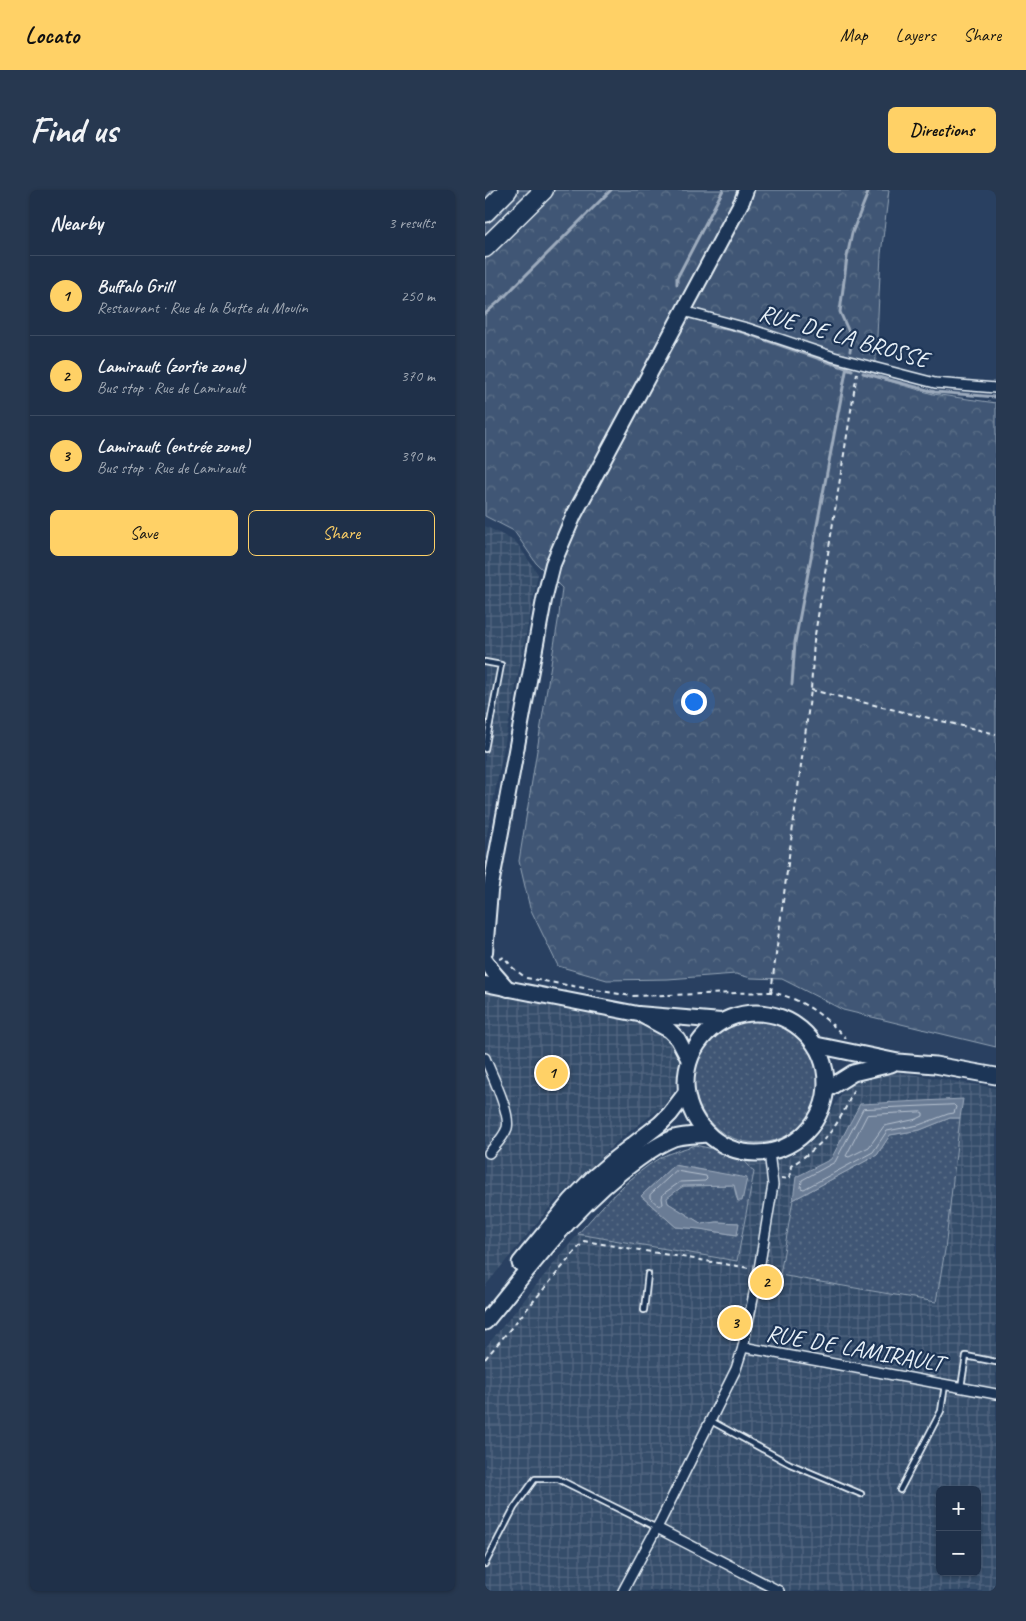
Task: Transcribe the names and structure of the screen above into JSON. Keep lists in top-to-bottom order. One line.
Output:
{"streets":{"street":["RUE DE LA BROSSE","RUE DE LAMIRAULT"]},"page":{"header":"Locato","nav":["Map","Layers","Share"],"buttons":["Directions",["Save","Share"]],"title":"Find us","heading":["Nearby","3 results"],"list":[{"mark":"1","name":"Buffalo Grill","note":"Restaurant · Rue de la Butte du Moulin","value":"250 m"},{"mark":"2","name":"Lamirault (zortie zone)","note":"Bus stop · Rue de Lamirault","value":"370 m"},{"mark":"3","name":"Lamirault (entrée zone)","note":"Bus stop · Rue de Lamirault","value":"390 m"}],"pins":["1","2","3"],"map_buttons":["+","−"]}}
